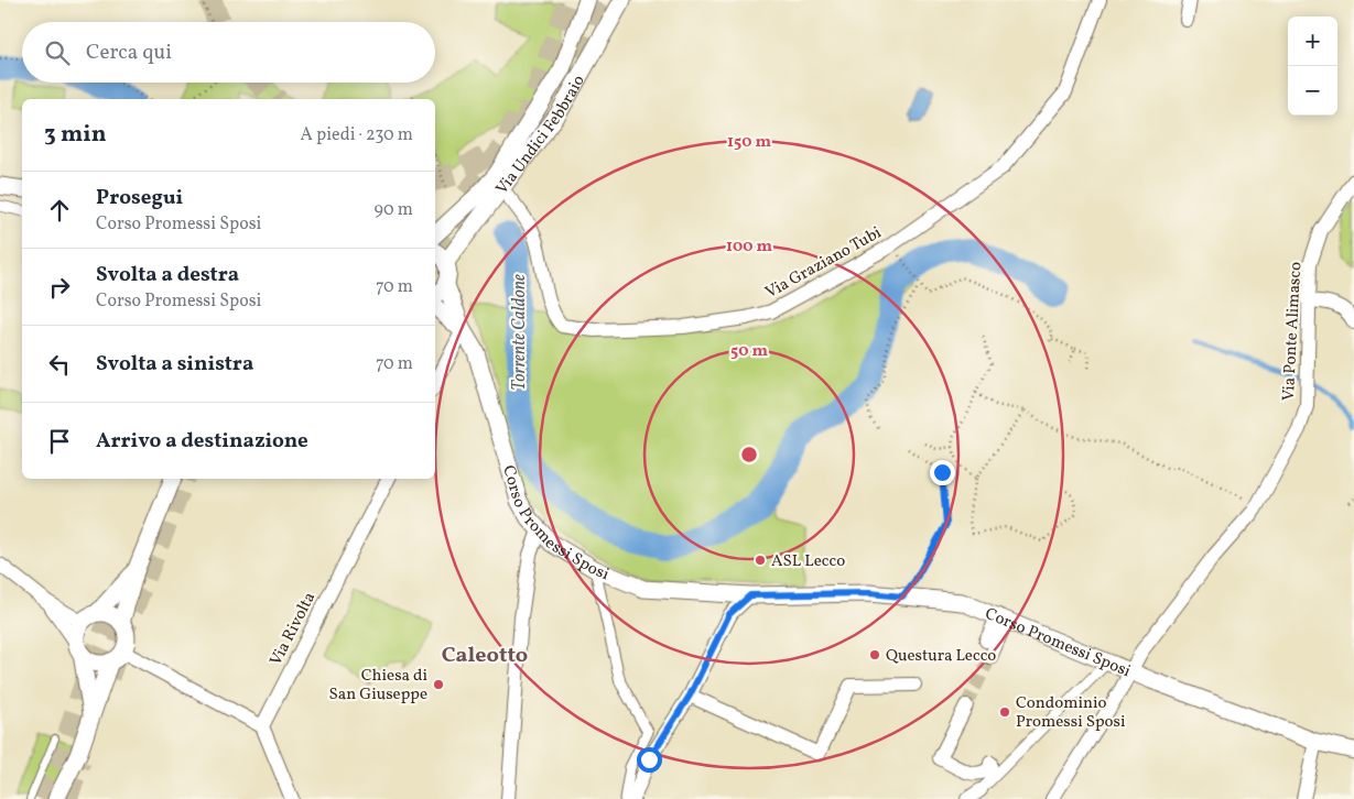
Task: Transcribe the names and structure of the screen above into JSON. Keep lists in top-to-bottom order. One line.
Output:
{"streets":{"street":["Via Undici Febbraio","Via Graziano Tubi","Via Ponte Alimasco","Corso Promessi Sposi","Via Rivolta"]},"crossings":[["Via Undici Febbraio","Via Graziano Tubi"],["Via Ponte Alimasco","Corso Promessi Sposi"]],"districts":["Caleotto"],"water":["Torrente Caldone"],"places":["ASL Lecco","Questura Lecco","Chiesa di San Giuseppe","Condominio Promessi Sposi"],"page":{"map_buttons":["+","−"],"search":"Cerca qui","heading":["3 min","A piedi · 230 m"],"list":[["Prosegui","Corso Promessi Sposi","90 m"],["Svolta a destra","Corso Promessi Sposi","70 m"],["Svolta a sinistra","70 m"],"Arrivo a destinazione"]},"rings":["150 m","100 m","50 m"]}
